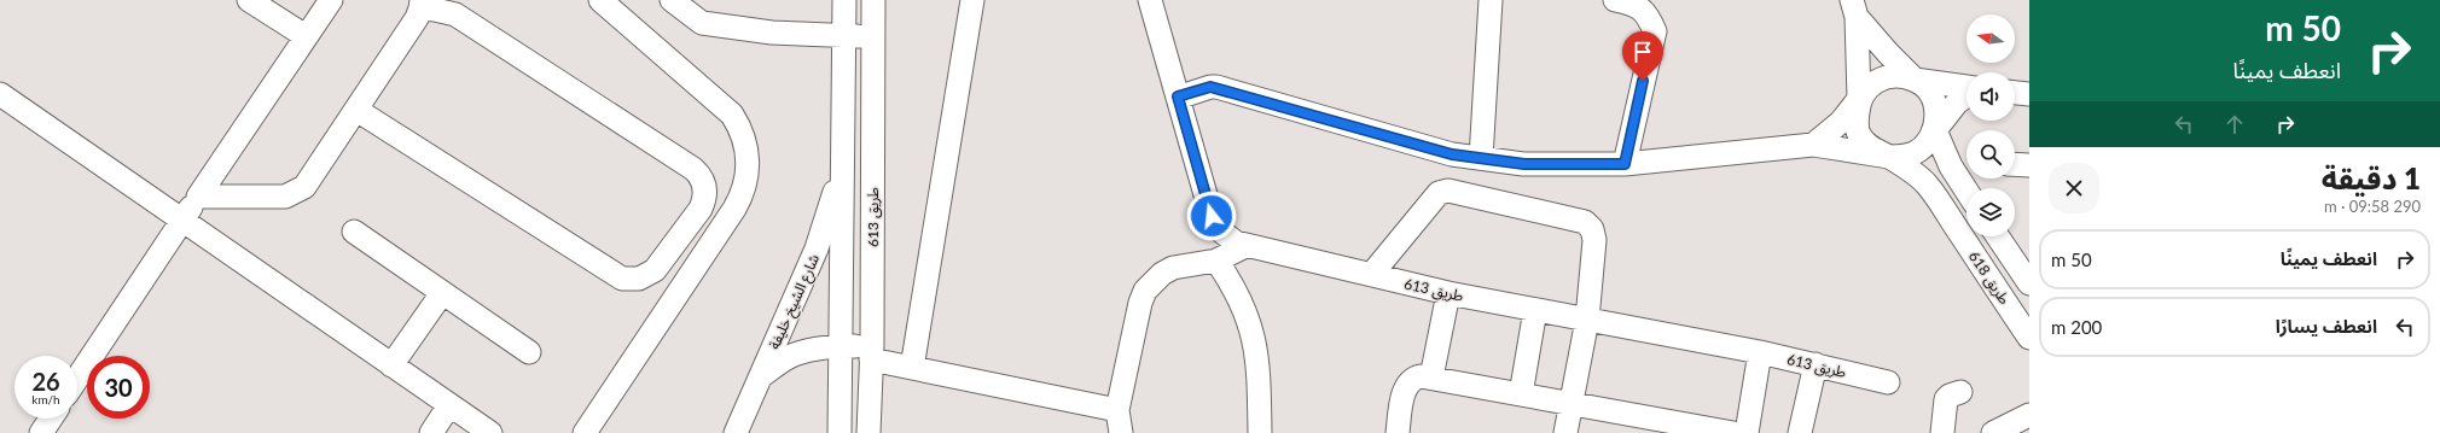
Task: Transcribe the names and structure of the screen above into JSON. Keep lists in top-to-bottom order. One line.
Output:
{"streets":{"street":["طريق 613","طريق 618","شارع الشيخ خليفة"]},"crossings":[["طريق 613","شارع الشيخ خليفة"]],"north":"left","page":{"turn":["50 m","انعطف يمينًا"],"heading":["1 دقيقة","290 m · 09:58"],"list":[{"name":"انعطف يمينًا","value":"50 m"},{"name":"انعطف يسارًا","value":"200 m"}],"speed":"26 km/h","limit":"30"}}
